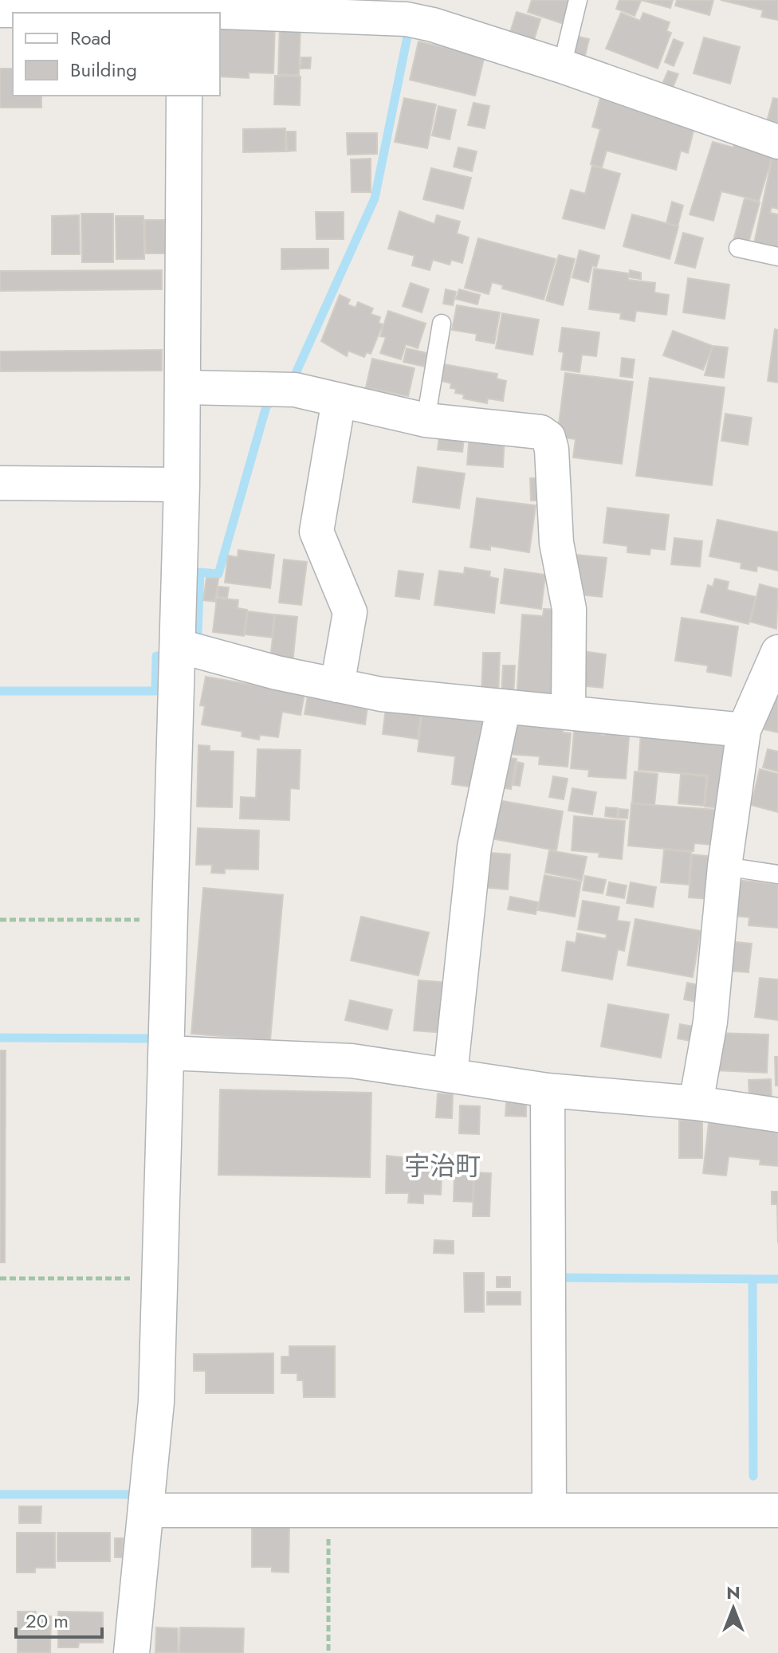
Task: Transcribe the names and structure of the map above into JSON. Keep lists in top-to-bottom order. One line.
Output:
{"districts":["宇治町"],"legend":["Road","Building"],"scale_bar":"20 m","north":"top"}
